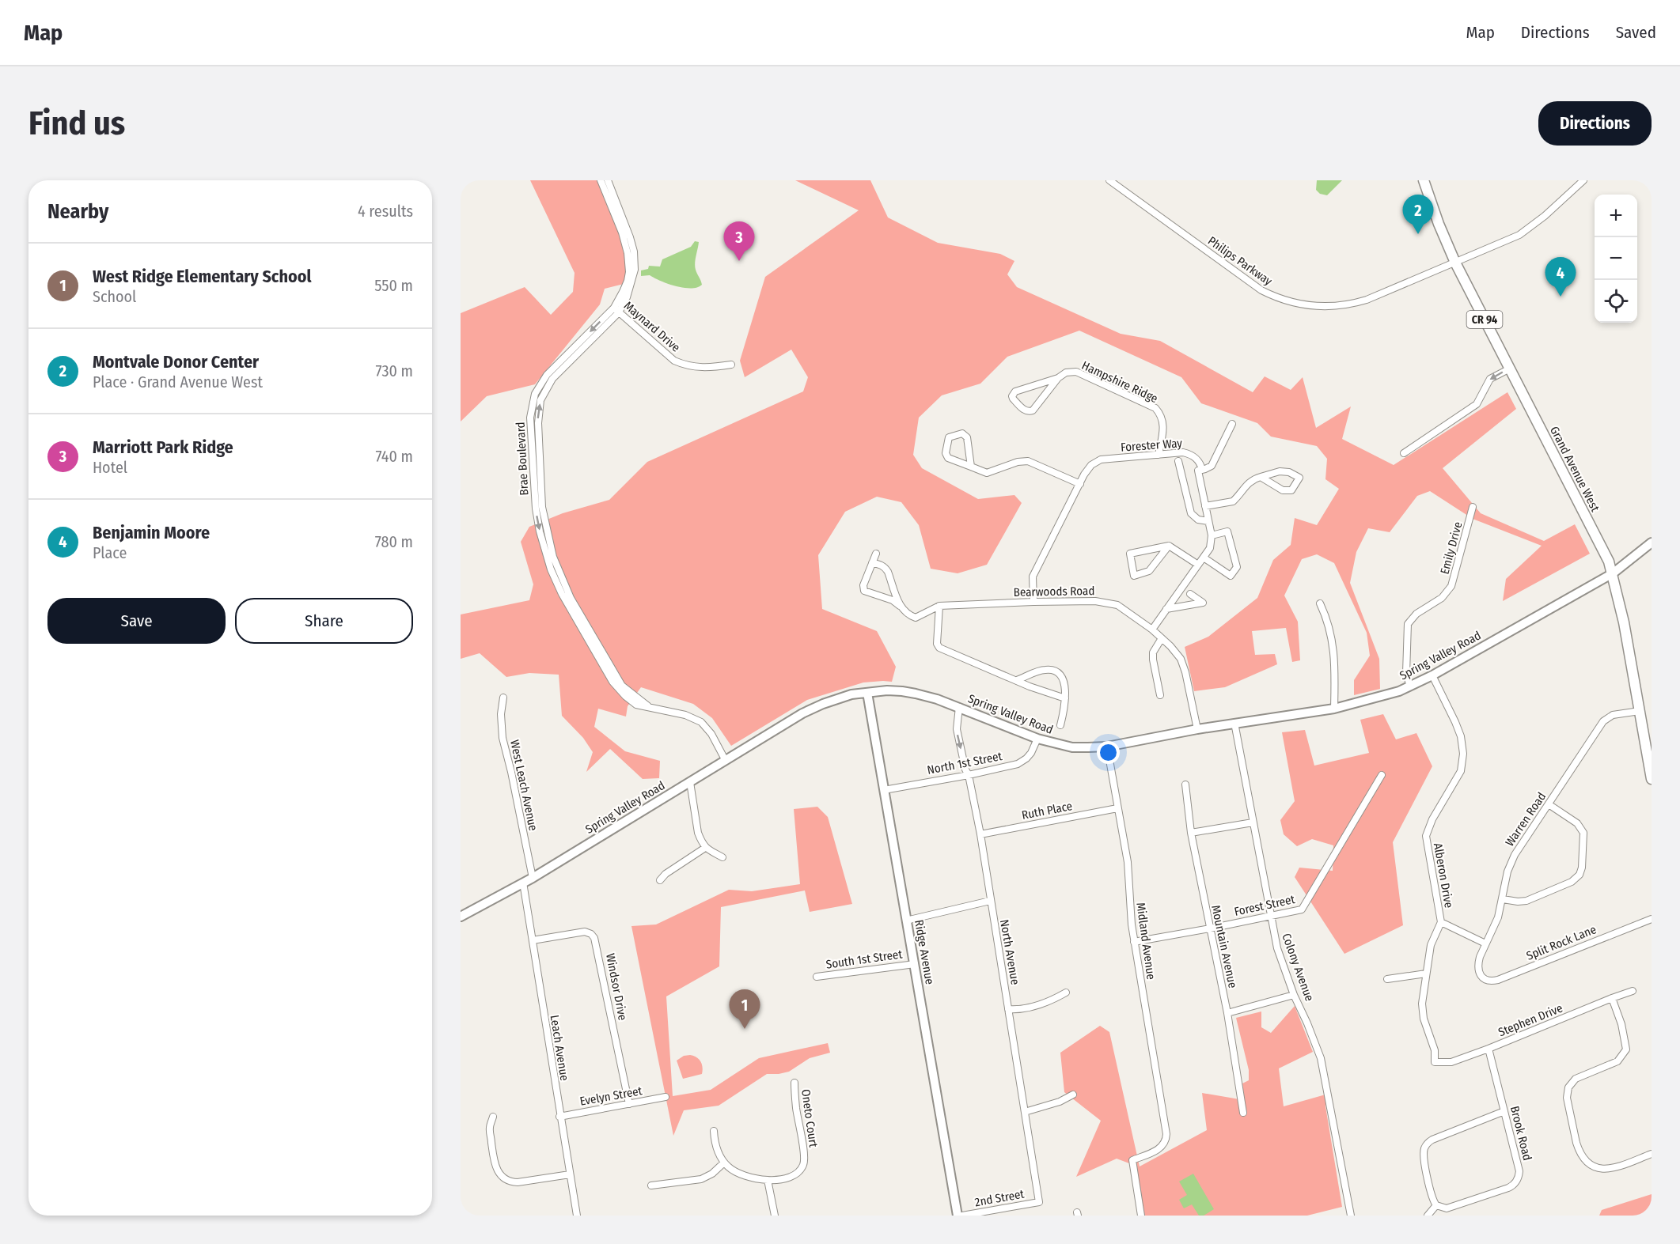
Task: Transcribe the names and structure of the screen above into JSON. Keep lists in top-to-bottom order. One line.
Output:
{"streets":{"main road":["CR 94","Grand Avenue West"],"street":["Philips Parkway","Maynard Drive","Hampshire Ridge","Forester Way","Brae Boulevard","Emily Drive","Bearwoods Road","Spring Valley Road","North 1st Street","West Leach Avenue","Ruth Place","Warren Road","Alberon Drive","Forest Street","Midland Avenue","Split Rock Lane","Mountain Avenue","Ridge Avenue","North Avenue","South 1st Street","Colony Avenue","Windsor Drive","Stephen Drive","Leach Avenue","Evelyn Street","Oneto Court","Brook Road","2nd Street"]},"crossings":[["Philips Parkway","Grand Avenue West"],["Maynard Drive","Brae Boulevard"],["Hampshire Ridge","Forester Way"],["Forester Way","Bearwoods Road"],["Brae Boulevard","Spring Valley Road"],["Grand Avenue West","Spring Valley Road"],["Grand Avenue West","Warren Road"],["Emily Drive","Spring Valley Road"],["Bearwoods Road","Spring Valley Road"],["Spring Valley Road","North 1st Street"],["Spring Valley Road","West Leach Avenue"],["Spring Valley Road","Alberon Drive"],["Spring Valley Road","Midland Avenue"],["Spring Valley Road","Ridge Avenue"],["Spring Valley Road","North Avenue"],["Spring Valley Road","Colony Avenue"],["Spring Valley Road","Leach Avenue"],["North 1st Street","Ridge Avenue"],["North 1st Street","North Avenue"],["Ruth Place","Midland Avenue"],["Ruth Place","North Avenue"],["Warren Road","Split Rock Lane"],["Alberon Drive","Stephen Drive"],["Forest Street","Midland Avenue"],["Forest Street","Mountain Avenue"],["Forest Street","Colony Avenue"],["Ridge Avenue","South 1st Street"],["North Avenue","2nd Street"],["Windsor Drive","Leach Avenue"],["Windsor Drive","Evelyn Street"],["Stephen Drive","Brook Road"],["Leach Avenue","Evelyn Street"]],"page":{"header":"Map","nav":["Map","Directions","Saved"],"buttons":["Directions",["Save","Share"]],"title":"Find us","heading":["Nearby","4 results"],"map_buttons":["+","−"],"pins":["2","3","4","1"],"list":[{"mark":"1","name":"West Ridge Elementary School","note":"School","value":"550 m"},{"mark":"2","name":"Montvale Donor Center","note":"Place · Grand Avenue West","value":"730 m"},{"mark":"3","name":"Marriott Park Ridge","note":"Hotel","value":"740 m"},{"mark":"4","name":"Benjamin Moore","note":"Place","value":"780 m"}]}}
